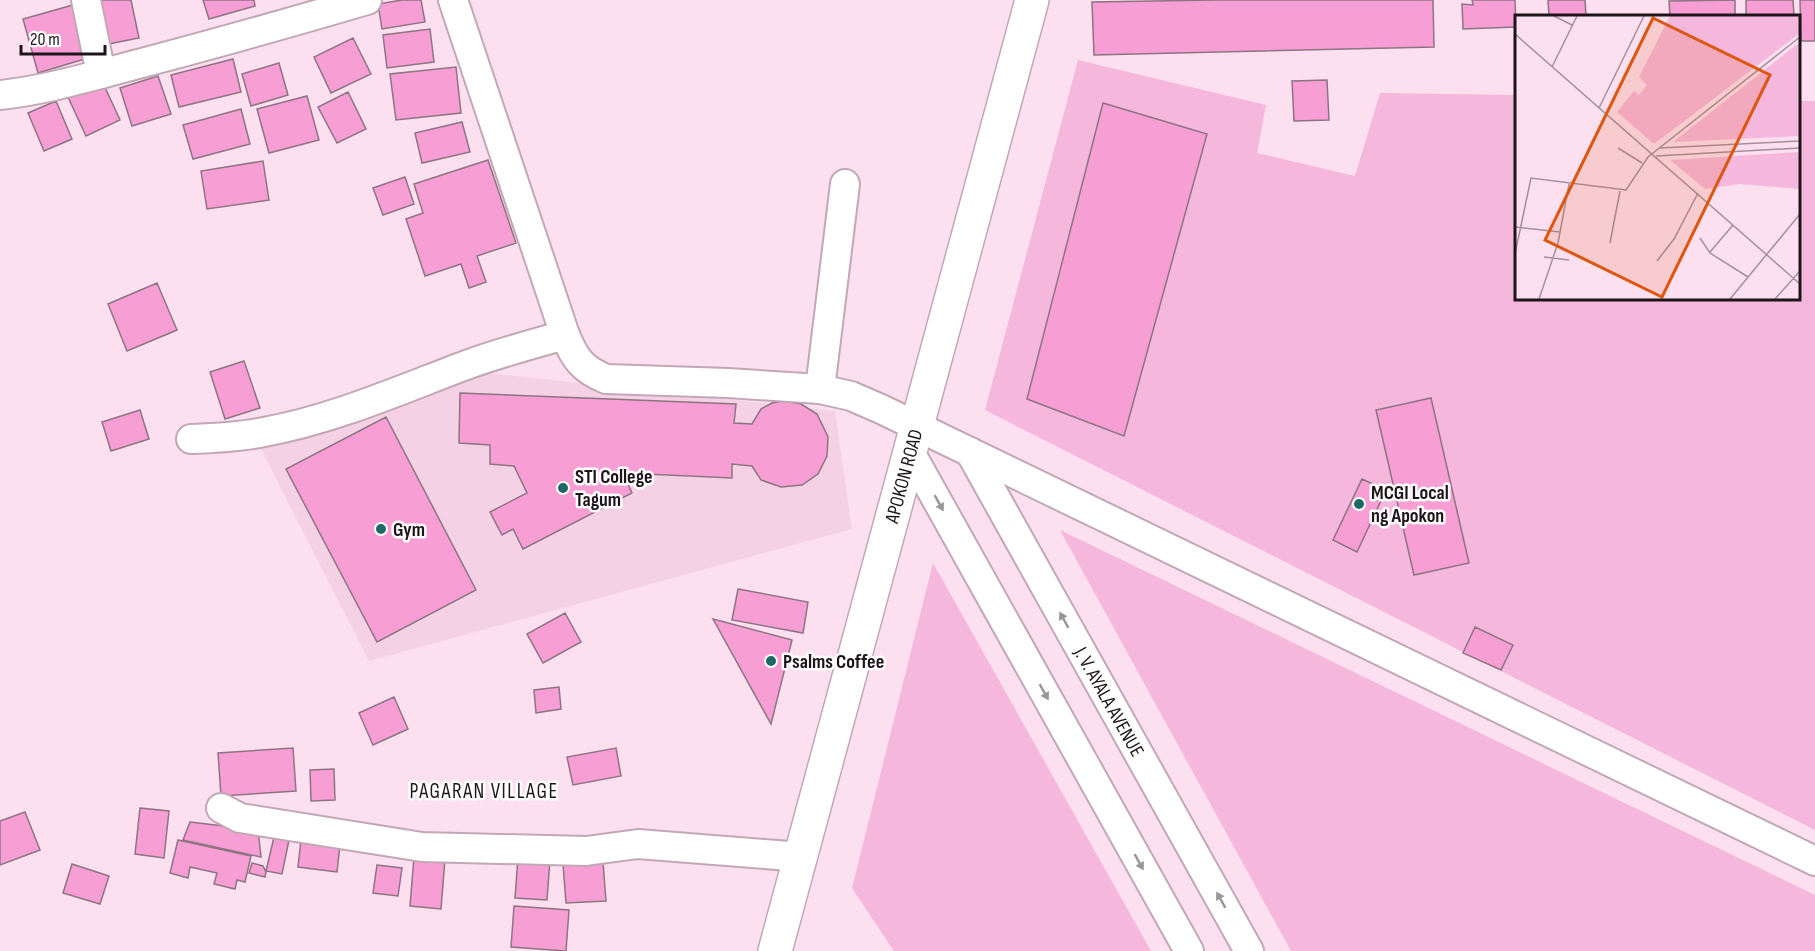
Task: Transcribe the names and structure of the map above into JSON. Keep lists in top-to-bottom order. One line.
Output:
{"streets":{"highway":["APOKON ROAD"],"street":["J. V. AYALA AVENUE"]},"districts":["PAGARAN VILLAGE"],"places":["STI College Tagum","MCGI Local ng Apokon","Gym","Psalms Coffee"],"scale_bar":"20 m"}
